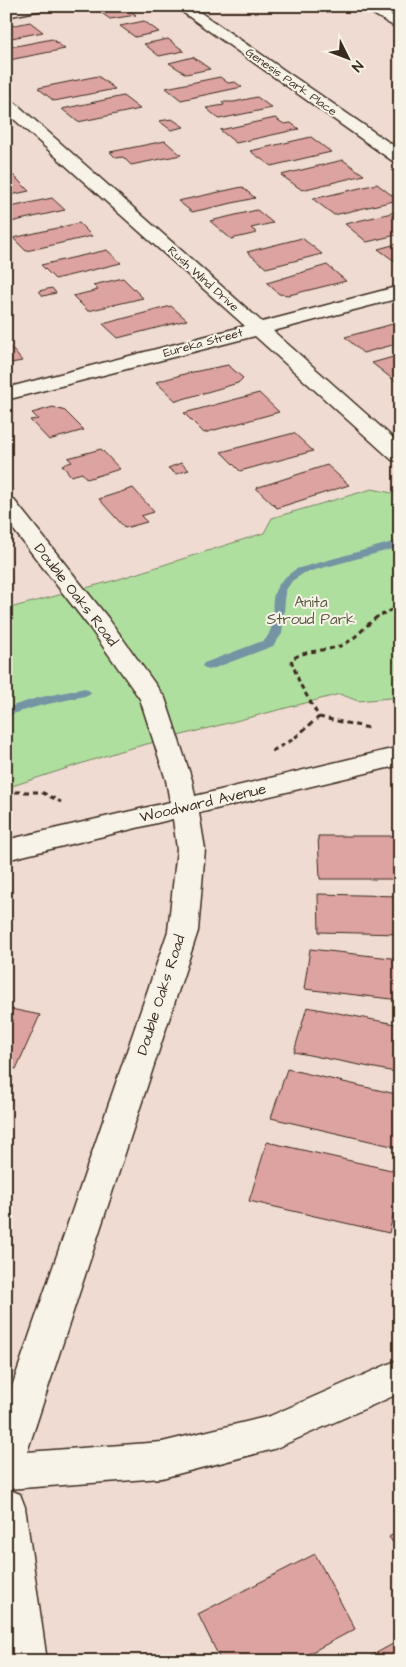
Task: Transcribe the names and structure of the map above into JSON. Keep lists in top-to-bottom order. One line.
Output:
{"streets":{"main road":["Genesis Park Place","Rush Wind Drive","Eureka Street","Double Oaks Road","Woodward Avenue"]},"crossings":[["Rush Wind Drive","Eureka Street"],["Double Oaks Road","Woodward Avenue"]],"parks":["Anita Stroud Park"],"north":"bottom right"}
